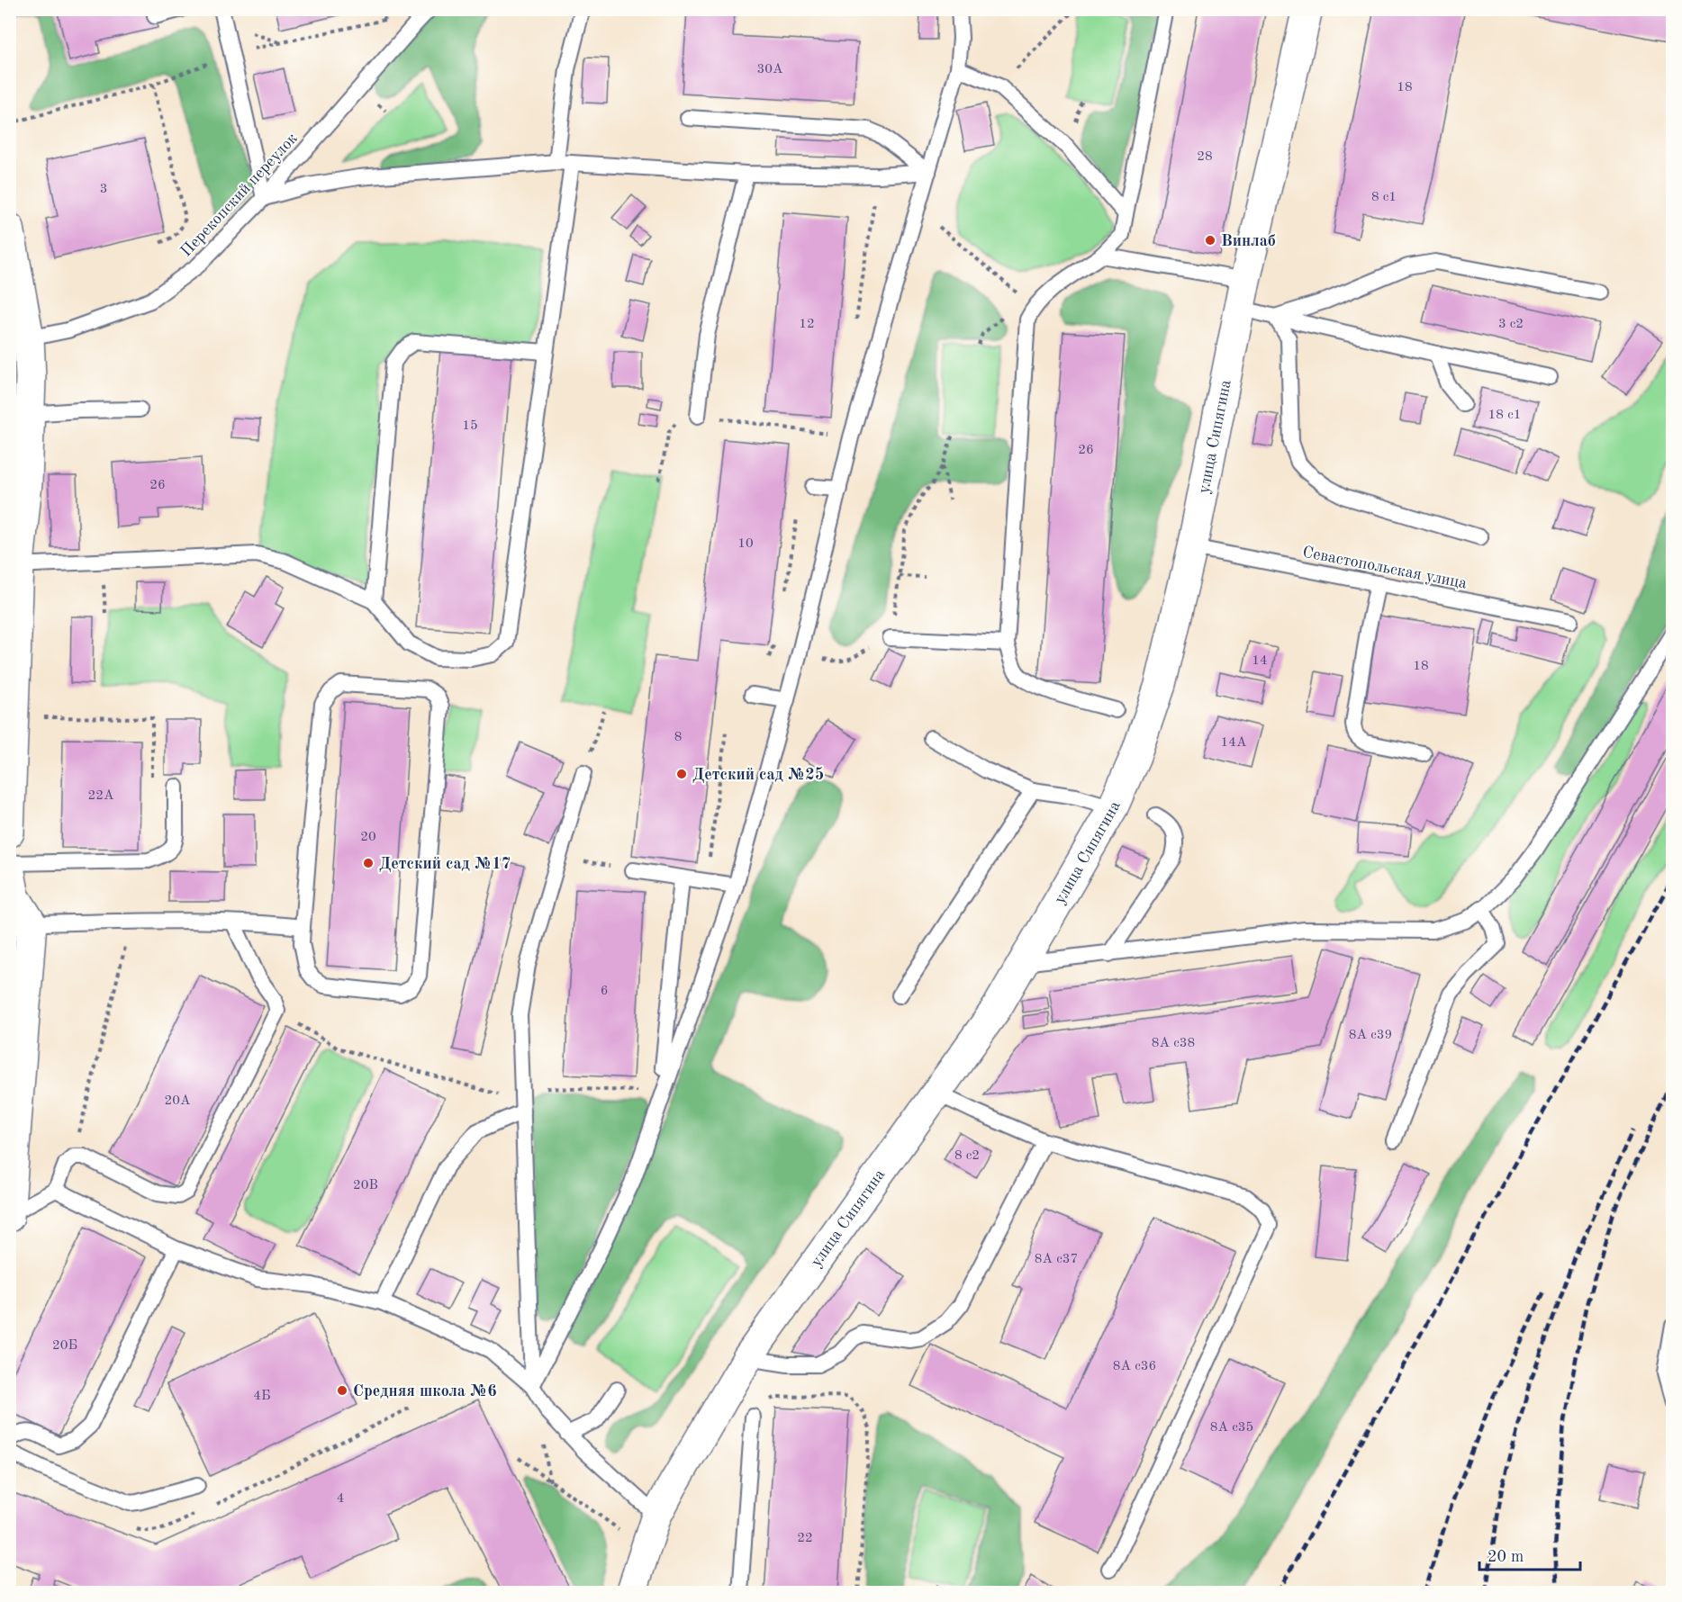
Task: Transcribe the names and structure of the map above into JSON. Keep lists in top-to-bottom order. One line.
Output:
{"streets":{"street":["улица Сипягина"],"lane":["Перекопский переулок","Севастопольская улица"]},"crossings":[["улица Сипягина","Севастопольская улица"]],"places":["Винлаб","Детский сад №25","Детский сад №17","Средняя школа №6"],"house_numbers":["30А","18","28","3","8 с1","12","3 с2","18 с1","15","26","26","10","14","18","8","14А","22А","20","6","8А с39","8А с38","20А","8 с2","20В","8А с37","20Б","8А с36","4Б","8А с35","4","22"],"scale_bar":"20 m"}
